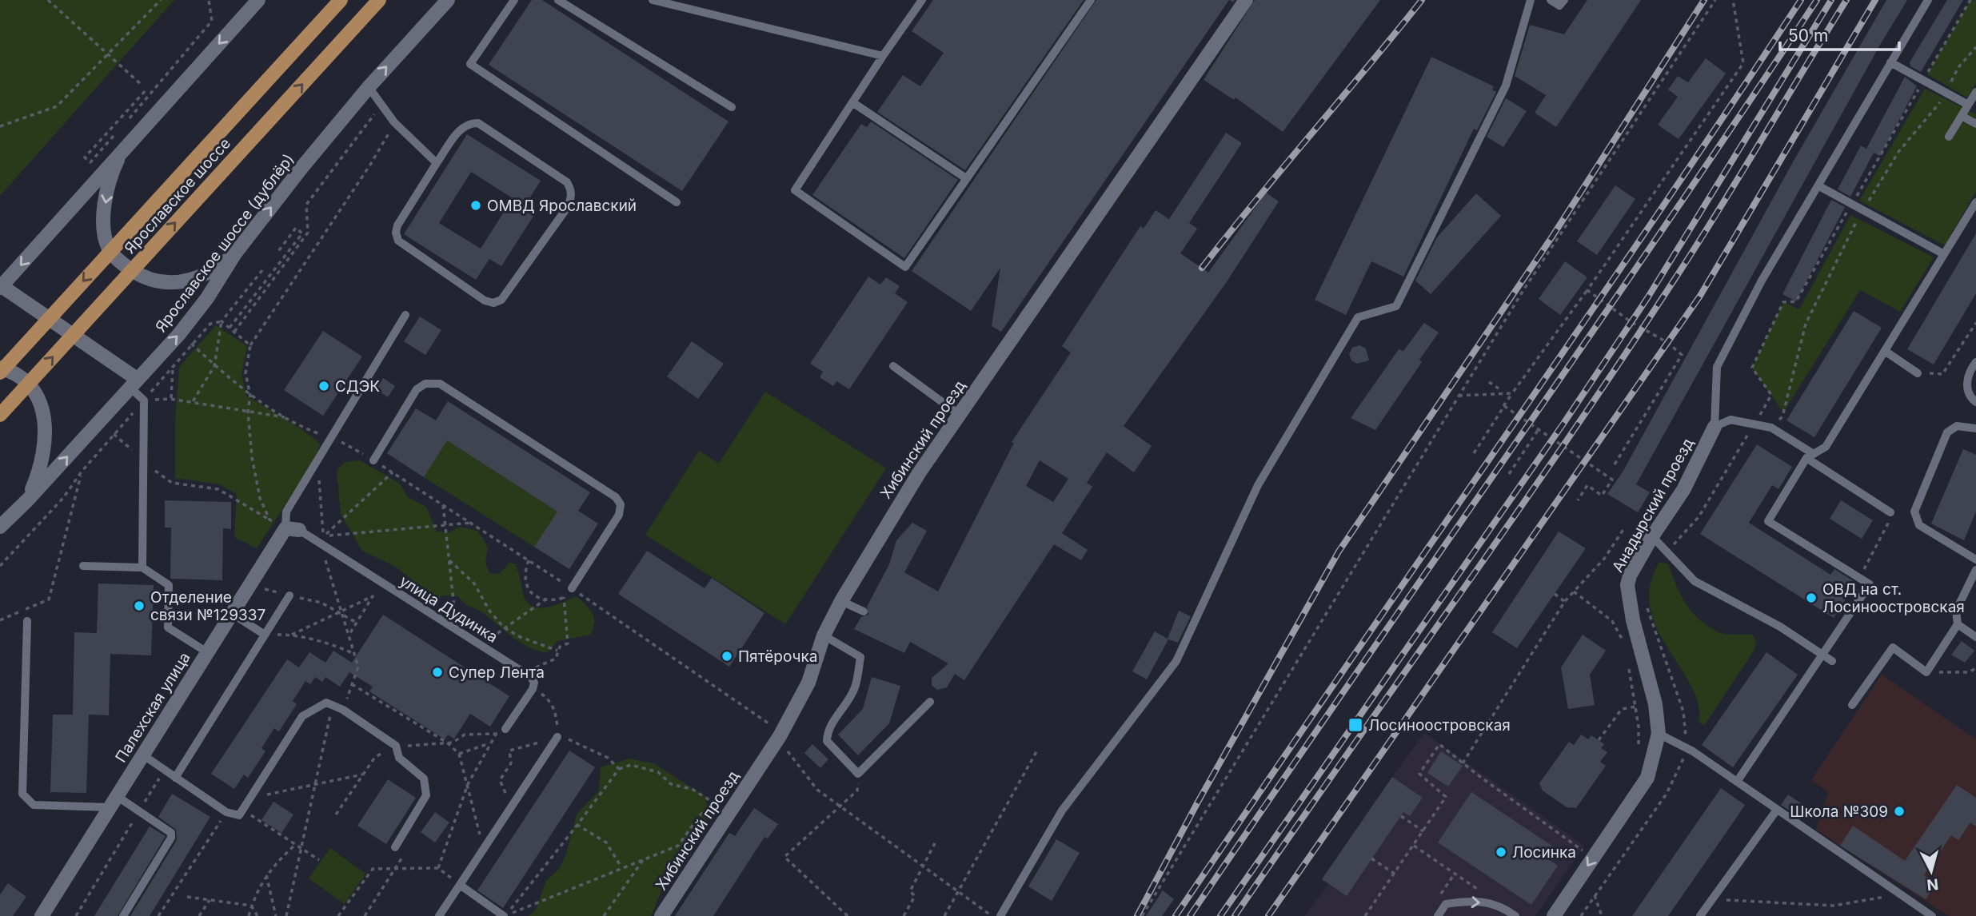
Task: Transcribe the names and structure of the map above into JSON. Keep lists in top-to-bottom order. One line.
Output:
{"streets":{"main road":["Ярославское шоссе"],"street":["Ярославское шоссе (дублёр)","Хибинский проезд","Анадырский проезд","Палехская улица"],"lane":["улица Дудинка"]},"crossings":[["улица Дудинка","Палехская улица"]],"one_way":["Ярославское шоссе (дублёр)"],"places":{"other":["ОМВД Ярославский","СДЭК","ОВД на ст. Лосиноостровская","Отделение связи №129337","Пятёрочка","Супер Лента","Школа №309","Лосинка"],"transit":["Лосиноостровская"]},"scale_bar":"50 m","north":"bottom"}
